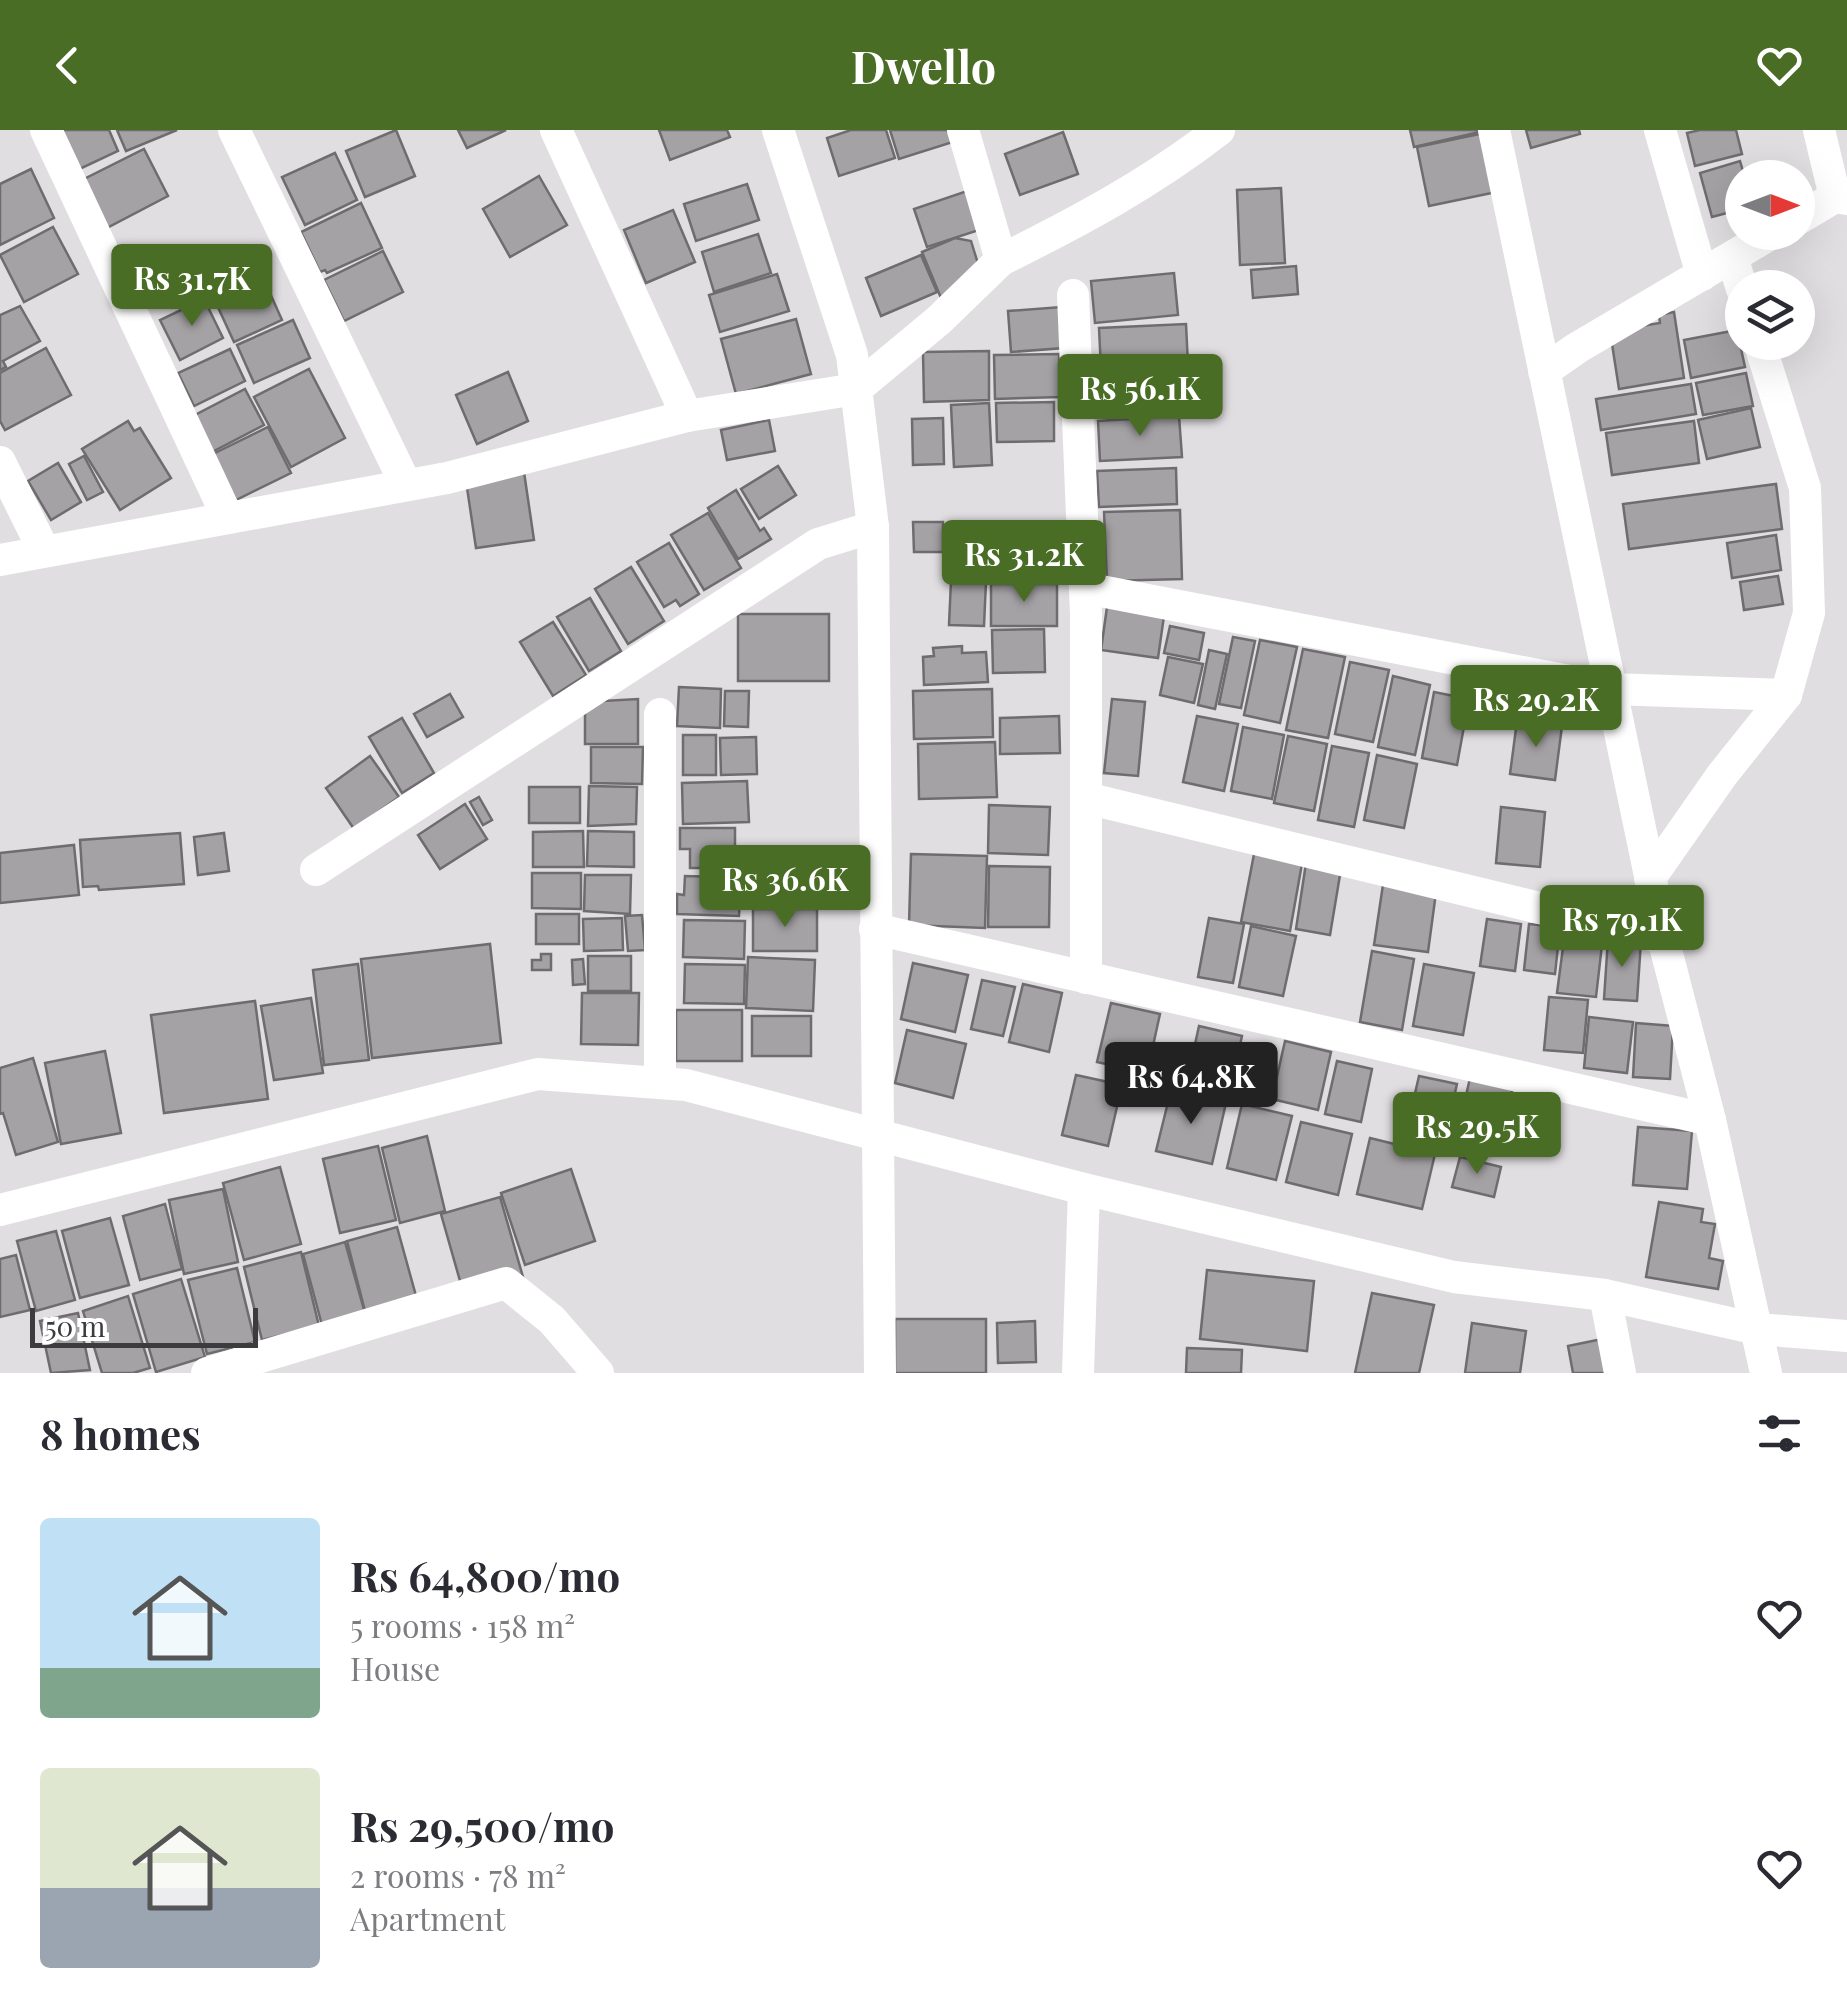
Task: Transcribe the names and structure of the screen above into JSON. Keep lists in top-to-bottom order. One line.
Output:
{"scale_bar":"50 m","north":"right","page":{"header":"Dwello","price":["Rs 31.7K","Rs 56.1K","Rs 31.2K","Rs 29.2K","Rs 36.6K","Rs 79.1K","Rs 64.8K","Rs 29.5K"],"scale":"50 m","heading":"8 homes","list":[{"name":"Rs 64,800/mo","note":"5 rooms · 158 m² · House"},{"name":"Rs 29,500/mo","note":"2 rooms · 78 m² · Apartment"}]}}
